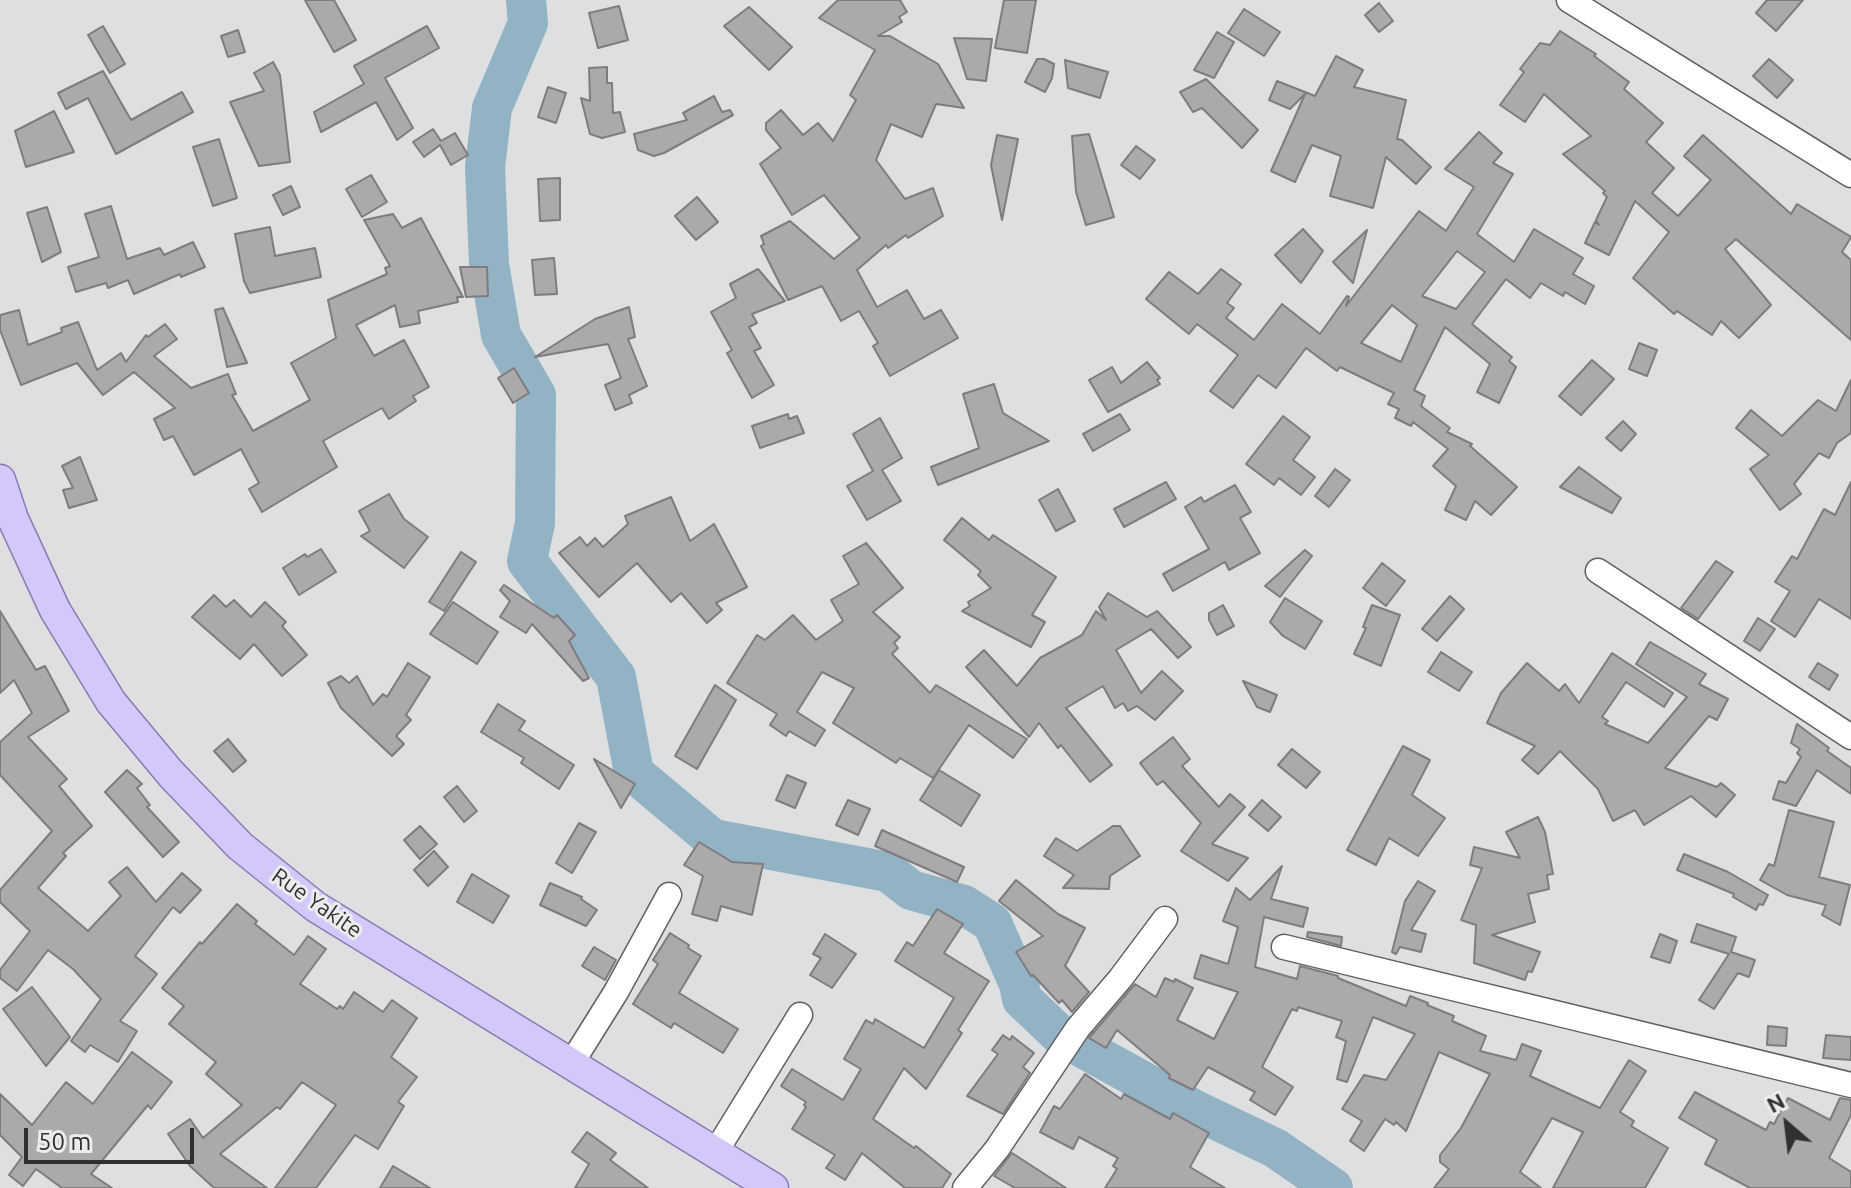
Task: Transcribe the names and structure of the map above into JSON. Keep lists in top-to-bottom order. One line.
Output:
{"streets":{"main road":["Rue Yakite"]},"scale_bar":"50 m","north":"top left"}
